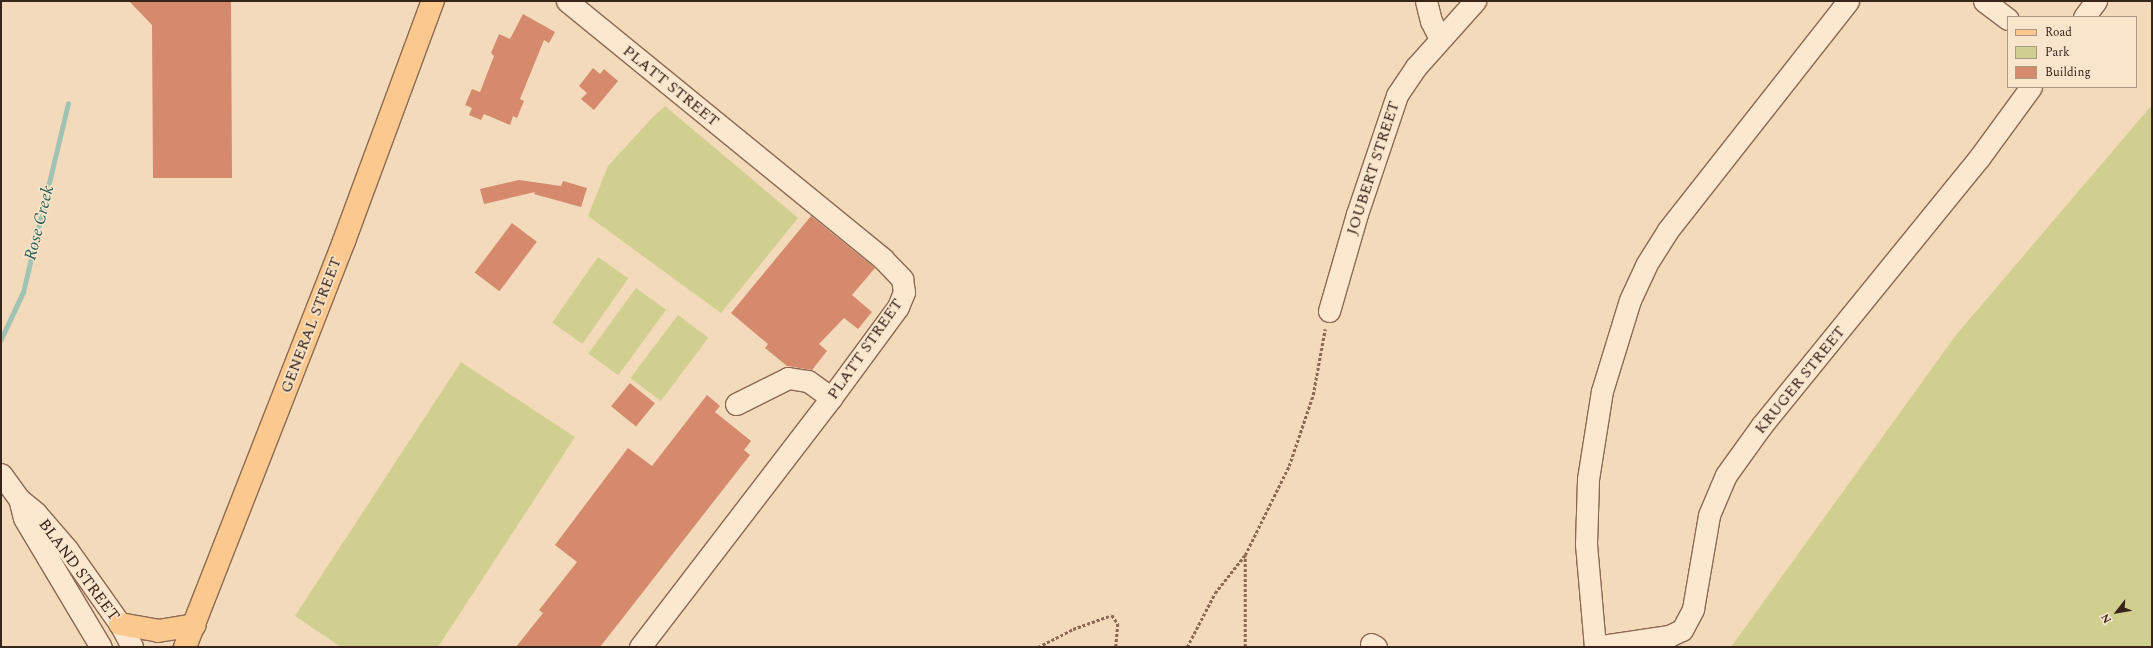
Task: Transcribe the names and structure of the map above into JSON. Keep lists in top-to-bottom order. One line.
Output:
{"streets":{"main road":["GENERAL STREET"],"street":["PLATT STREET","JOUBERT STREET","KRUGER STREET","BLAND STREET"]},"water":["Rose Creek"],"legend":["Road","Park","Building"],"north":"bottom left"}
